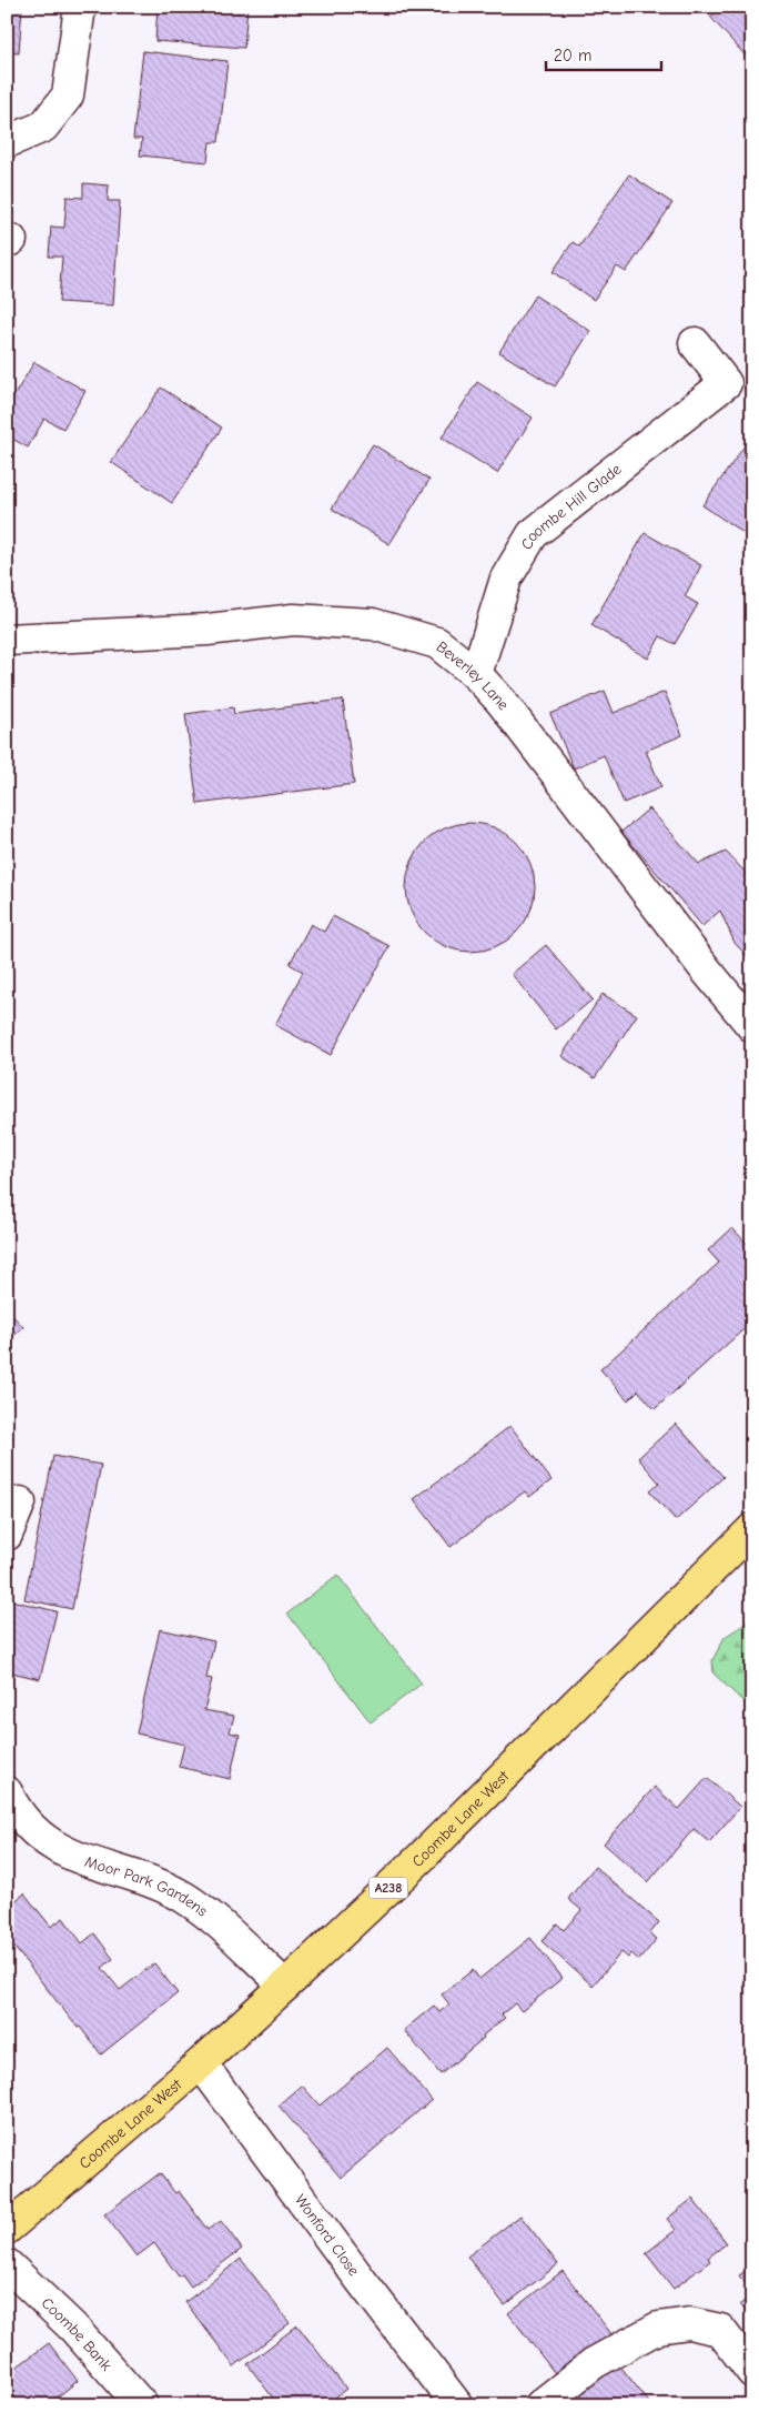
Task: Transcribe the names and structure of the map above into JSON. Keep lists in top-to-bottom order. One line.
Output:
{"streets":{"main road":["Coombe Lane West","A238"],"street":["Coombe Hill Glade","Beverley Lane","Moor Park Gardens","Wonford Close","Coombe Bank"]},"crossings":[["Coombe Hill Glade","Beverley Lane"],["Coombe Lane West","Moor Park Gardens"],["Coombe Lane West","Wonford Close"]],"scale_bar":"20 m"}
